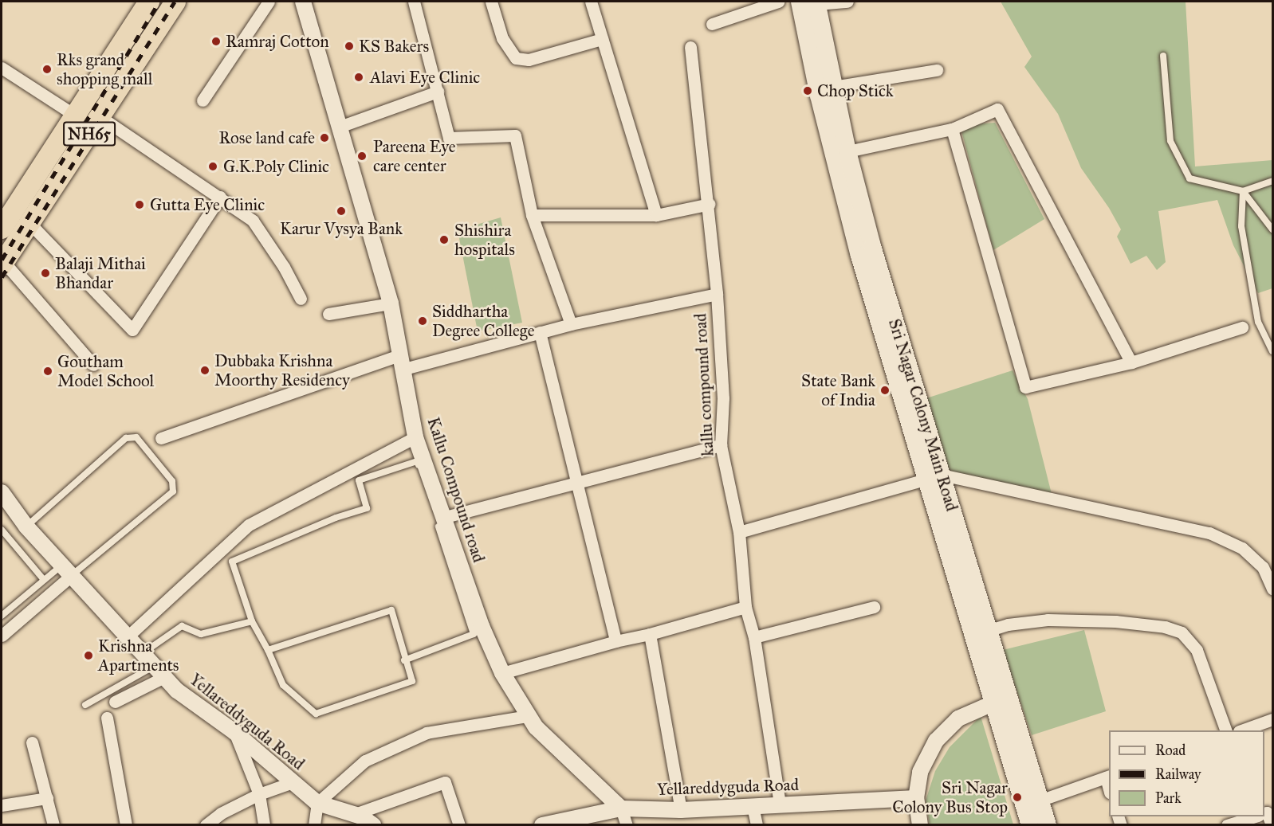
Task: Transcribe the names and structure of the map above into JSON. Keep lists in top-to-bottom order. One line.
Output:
{"streets":{"highway":["NH65"],"main road":["Sri Nagar Colony Main Road"],"street":["kallu compound road","Kallu Compound road","Yellareddyguda Road"]},"crossings":[["kallu compound road","Yellareddyguda Road"],["Kallu Compound road","Yellareddyguda Road"]],"places":["Ramraj Cotton","KS Bakers","Rks grand shopping mall","Alavi Eye Clinic","Chop Stick","Rose land cafe","Pareena Eye care center","G.K.Poly Clinic","Gutta Eye Clinic","Karur Vysya Bank","Shishira hospitals","Balaji Mithai Bhandar","Siddhartha Degree College","Dubbaka Krishna Moorthy Residency","Goutham Model School","State Bank of India","Krishna Apartments","Sri Nagar Colony Bus Stop"],"legend":["Road","Railway","Park"]}
